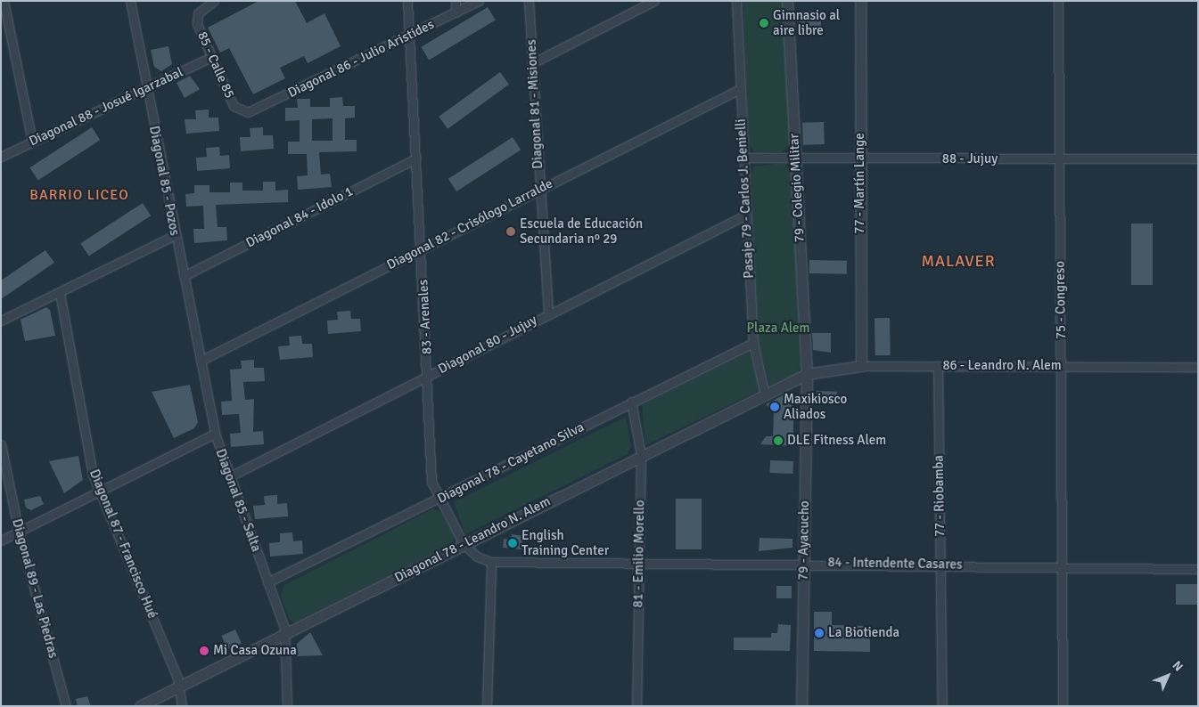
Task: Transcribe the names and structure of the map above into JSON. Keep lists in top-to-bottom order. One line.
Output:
{"streets":{"street":["Diagonal 86 - Julio Aristides","85 - Calle 85","Diagonal 81 - Misiones","Diagonal 88 - Josué Igarzabal","88 - Jujuy","Diagonal 85 - Pozos","77 - Martín Lange","79 - Colegio Militar","Pasaje 79 - Carlos J. Benielli","Diagonal 84 - Idolo 1","Diagonal 82 - Crisólogo Larralde","75 - Congreso","83 - Arenales","Diagonal 80 - Jujuy","86 - Leandro N. Alem","Diagonal 78 - Cayetano Silva","77 - Riobamba","Diagonal 85 - Salta","Diagonal 78 - Leandro N. Alem","79 - Ayacucho","Diagonal 87 - Francisco Hué","81 - Emilio Morello","84 - Intendente Casares","Diagonal 89 - Las Piedras"]},"crossings":[["Diagonal 86 - Julio Aristides","85 - Calle 85"],["Diagonal 86 - Julio Aristides","83 - Arenales"],["85 - Calle 85","Diagonal 88 - Josué Igarzabal"],["Diagonal 81 - Misiones","Diagonal 82 - Crisólogo Larralde"],["Diagonal 81 - Misiones","Diagonal 80 - Jujuy"],["Diagonal 88 - Josué Igarzabal","Diagonal 85 - Pozos"],["88 - Jujuy","77 - Martín Lange"],["88 - Jujuy","79 - Colegio Militar"],["88 - Jujuy","Pasaje 79 - Carlos J. Benielli"],["88 - Jujuy","75 - Congreso"],["Diagonal 85 - Pozos","Diagonal 84 - Idolo 1"],["Diagonal 85 - Pozos","Diagonal 82 - Crisólogo Larralde"],["Diagonal 85 - Pozos","Diagonal 85 - Salta"],["77 - Martín Lange","86 - Leandro N. Alem"],["79 - Colegio Militar","86 - Leandro N. Alem"],["79 - Colegio Militar","Diagonal 78 - Leandro N. Alem"],["79 - Colegio Militar","79 - Ayacucho"],["Pasaje 79 - Carlos J. Benielli","Diagonal 82 - Crisólogo Larralde"],["Pasaje 79 - Carlos J. Benielli","Diagonal 80 - Jujuy"],["Pasaje 79 - Carlos J. Benielli","Diagonal 78 - Cayetano Silva"],["Pasaje 79 - Carlos J. Benielli","Diagonal 78 - Leandro N. Alem"],["Diagonal 84 - Idolo 1","83 - Arenales"],["Diagonal 82 - Crisólogo Larralde","83 - Arenales"],["Diagonal 82 - Crisólogo Larralde","Diagonal 85 - Salta"],["75 - Congreso","86 - Leandro N. Alem"],["75 - Congreso","84 - Intendente Casares"],["83 - Arenales","Diagonal 80 - Jujuy"],["83 - Arenales","Diagonal 78 - Cayetano Silva"],["83 - Arenales","Diagonal 78 - Leandro N. Alem"],["Diagonal 80 - Jujuy","Diagonal 85 - Salta"],["86 - Leandro N. Alem","77 - Riobamba"],["86 - Leandro N. Alem","Diagonal 78 - Leandro N. Alem"],["86 - Leandro N. Alem","79 - Ayacucho"],["Diagonal 78 - Cayetano Silva","Diagonal 85 - Salta"],["Diagonal 78 - Cayetano Silva","81 - Emilio Morello"],["77 - Riobamba","84 - Intendente Casares"],["Diagonal 85 - Salta","Diagonal 78 - Leandro N. Alem"],["Diagonal 78 - Leandro N. Alem","79 - Ayacucho"],["Diagonal 78 - Leandro N. Alem","Diagonal 87 - Francisco Hué"],["Diagonal 78 - Leandro N. Alem","81 - Emilio Morello"],["79 - Ayacucho","84 - Intendente Casares"],["81 - Emilio Morello","84 - Intendente Casares"]],"districts":["BARRIO LICEO","MALAVER"],"parks":["Plaza Alem"],"places":["Gimnasio al aire libre","Escuela de Educación Secundaria nº 29","Maxikiosco Aliados","DLE Fitness Alem","English Training Center","La Biotienda","Mi Casa Ozuna"],"north":"top right"}
